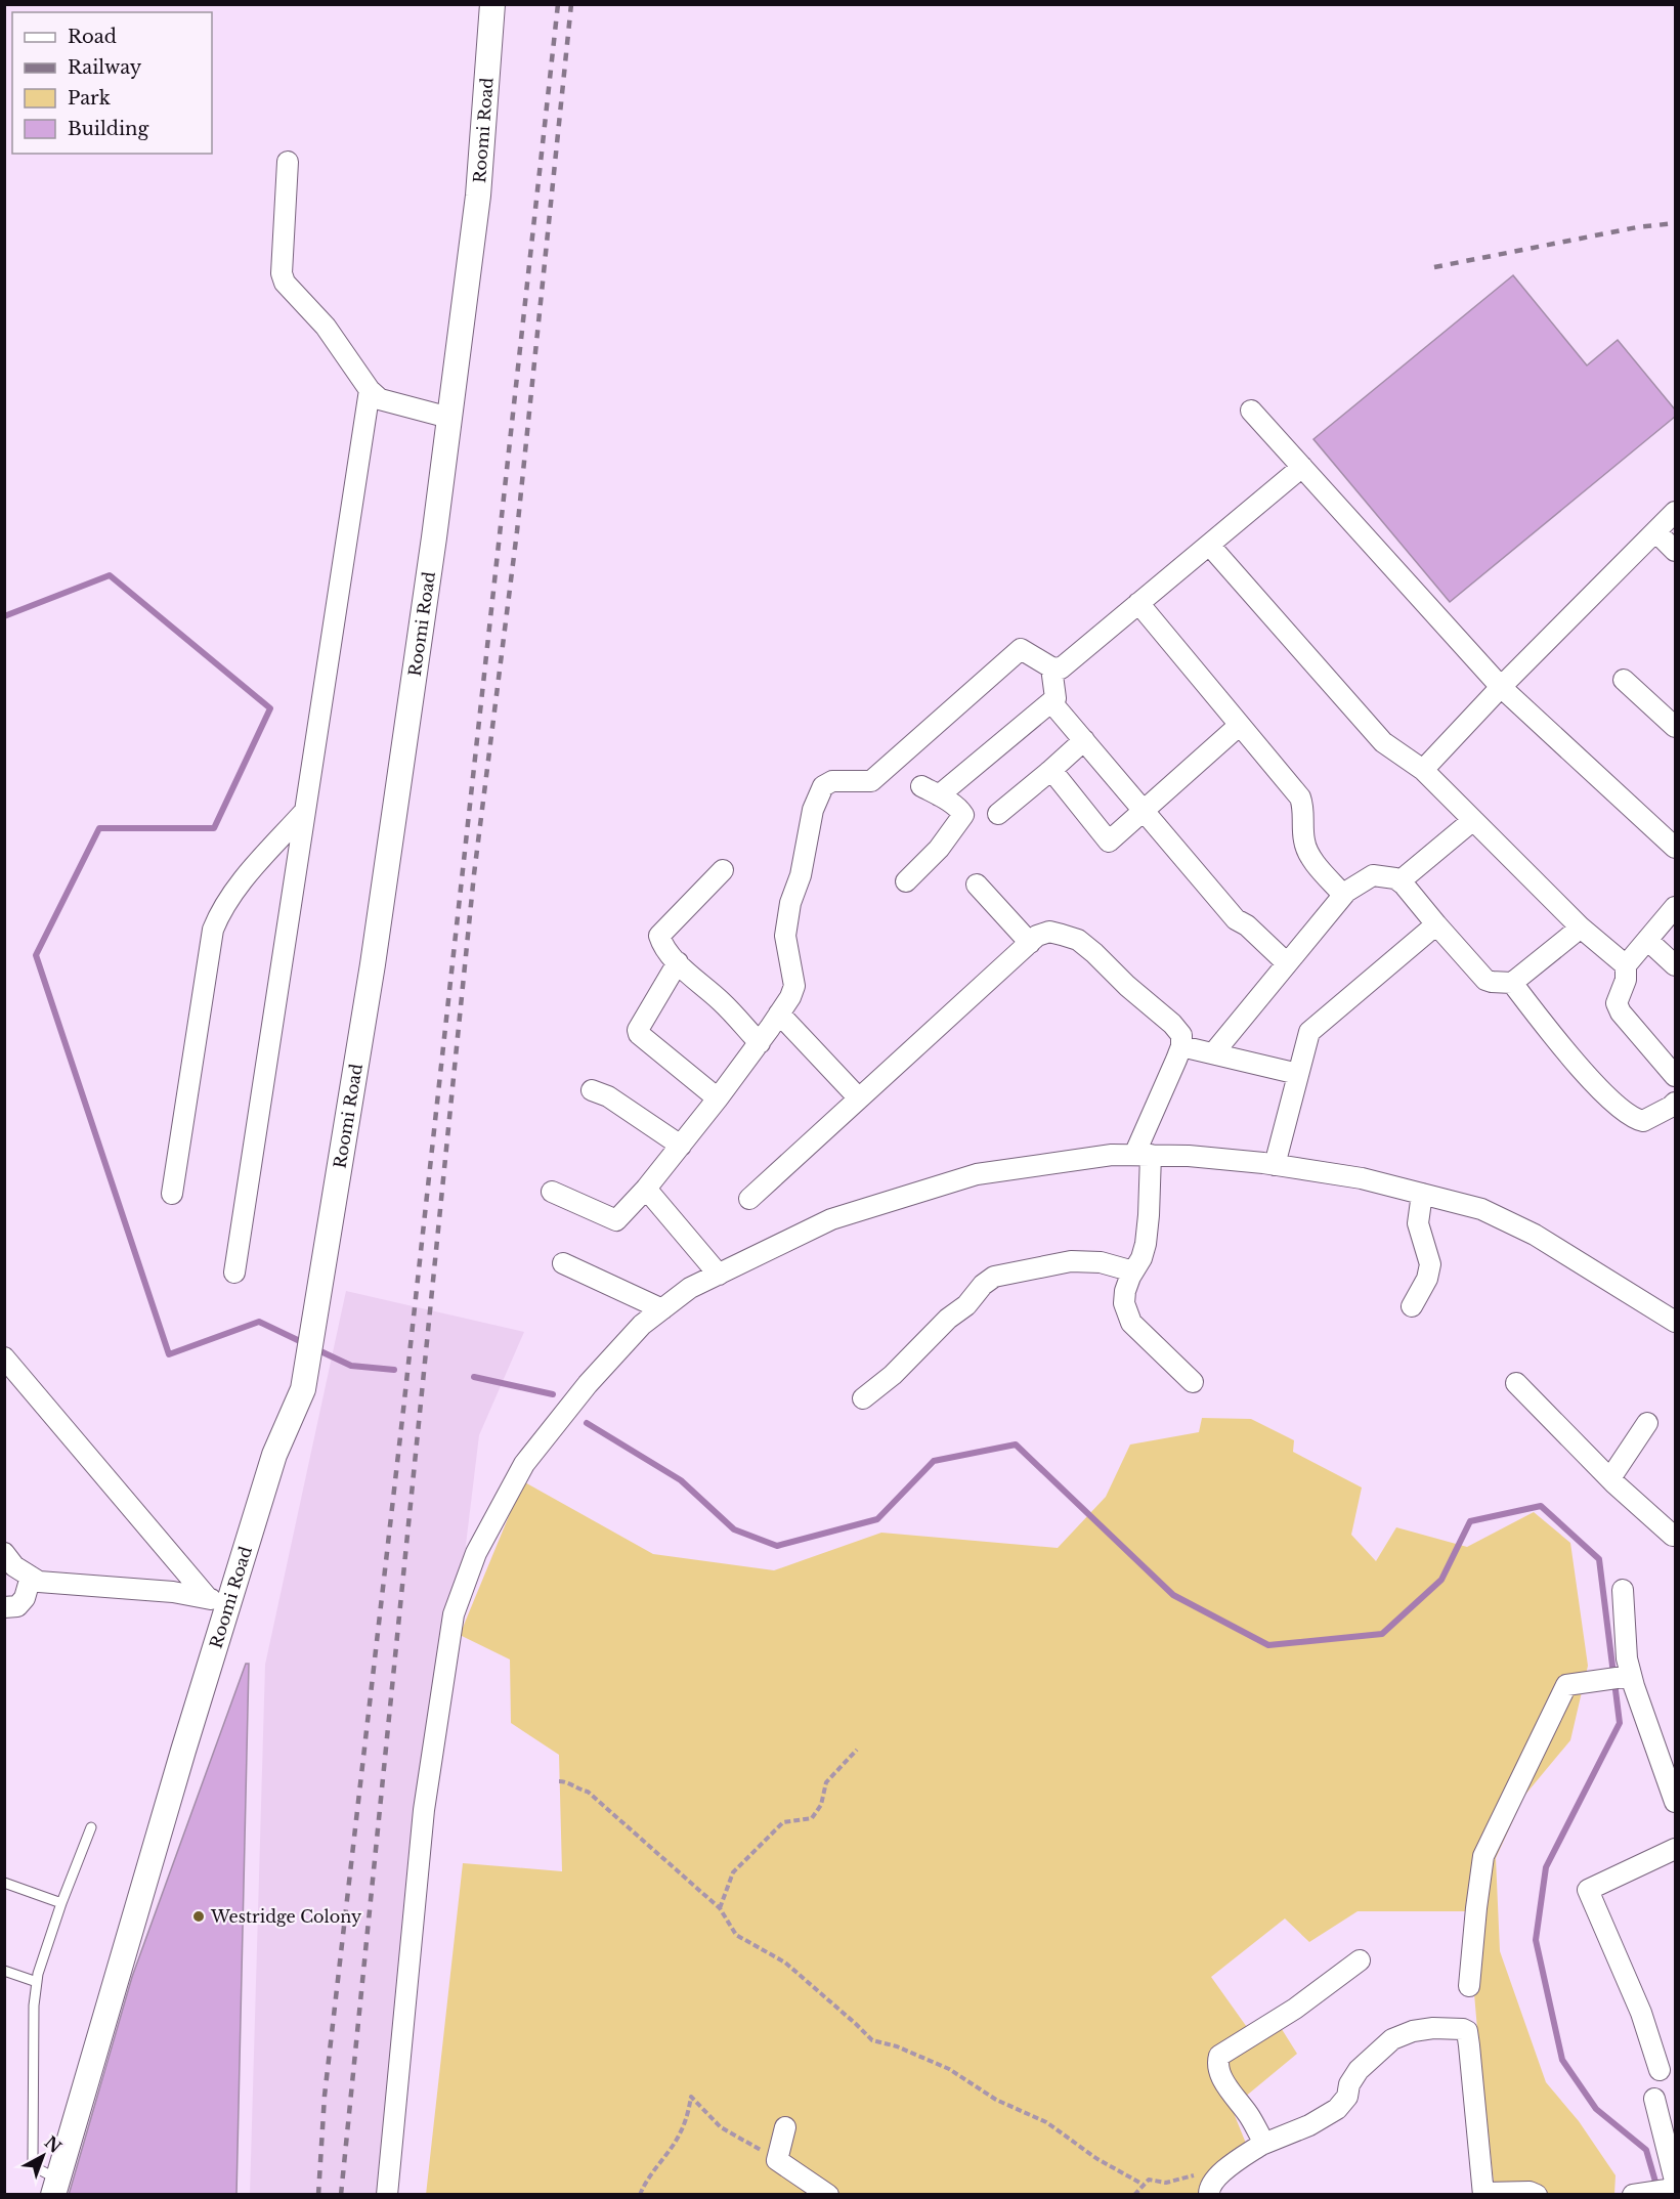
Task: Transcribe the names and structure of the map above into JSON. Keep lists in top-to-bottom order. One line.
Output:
{"streets":{"street":["Roomi Road"]},"places":["Westridge Colony"],"legend":["Road","Railway","Park","Building"],"north":"top right"}
